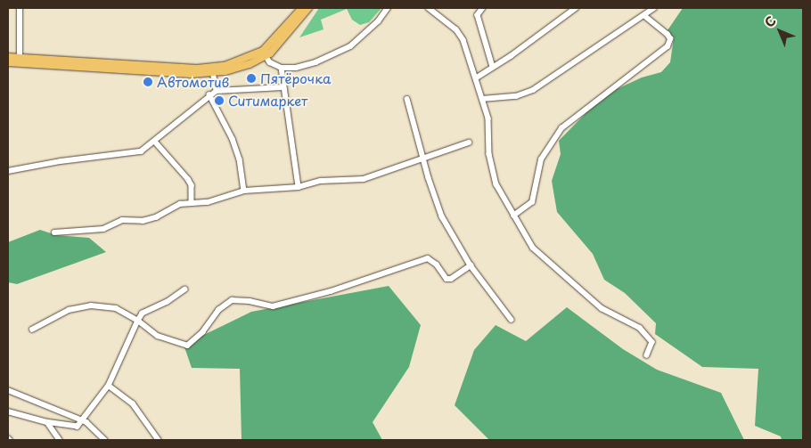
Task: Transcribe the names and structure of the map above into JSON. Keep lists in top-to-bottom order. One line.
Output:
{"places":["Пятёрочка","Автомотив","Ситимаркет"],"north":"top left"}
